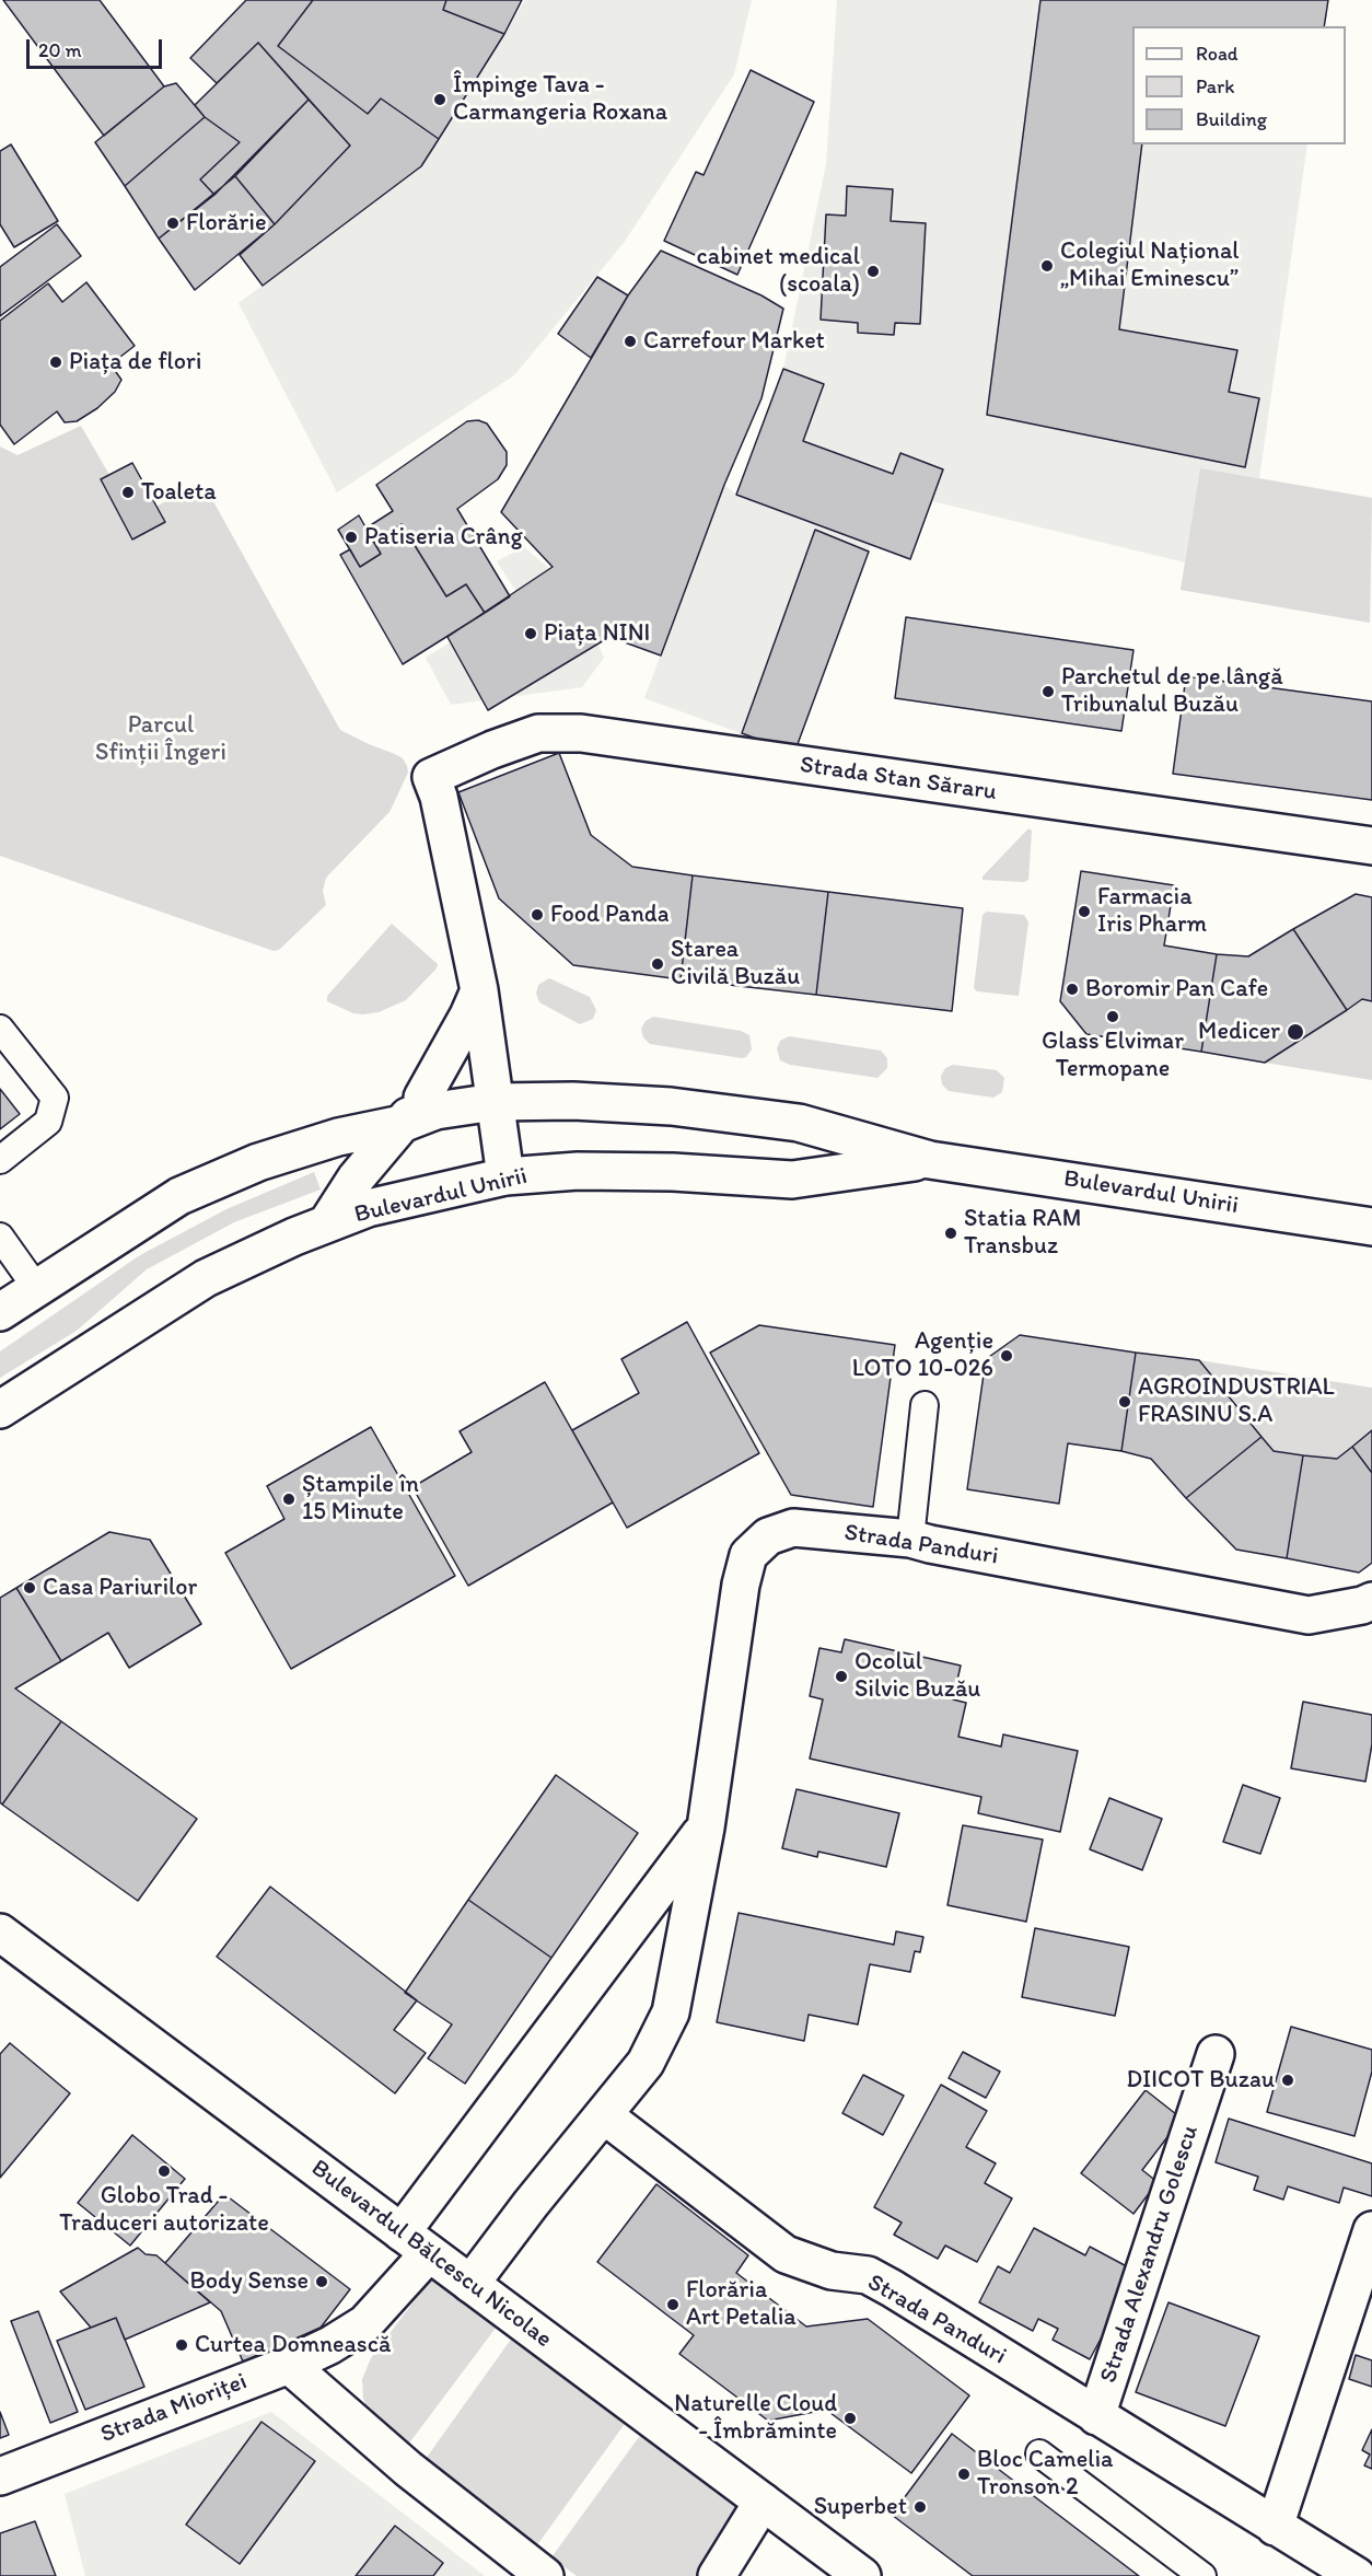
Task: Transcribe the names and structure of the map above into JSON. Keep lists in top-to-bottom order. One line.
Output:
{"streets":{"street":["Strada Stan Săraru","Bulevardul Unirii","Strada Panduri","Bulevardul Bălcescu Nicolae","Strada Alexandru Golescu","Strada Mioriței"]},"crossings":[["Strada Panduri","Bulevardul Bălcescu Nicolae"],["Strada Panduri","Strada Alexandru Golescu"],["Strada Panduri","Strada Mioriței"],["Bulevardul Bălcescu Nicolae","Strada Mioriței"]],"parks":["Parcul Sfinții Îngeri"],"places":["Împinge Tava - Carmangeria Roxana","Florărie","Colegiul Național „Mihai Eminescu”","cabinet medical (scoala)","Carrefour Market","Piața de flori","Toaleta","Patiseria Crâng","Piața NINI","Parchetul de pe lângă Tribunalul Buzău","Farmacia Iris Pharm","Food Panda","Starea Civilă Buzău","Boromir Pan Cafe","Glass Elvimar Termopane","Medicer","Statia RAM Transbuz","Agenție LOTO 10-026","AGROINDUSTRIAL FRASINU S.A","Ștampile în 15 Minute","Casa Pariurilor","Ocolul Silvic Buzău","DIICOT Buzau","Globo Trad - Traduceri autorizate","Body Sense","Florăria Art Petalia","Curtea Domnească","Naturelle Cloud - Îmbrăminte","Bloc Camelia Tronson 2","Superbet"],"legend":["Road","Park","Building"],"scale_bar":"20 m"}
